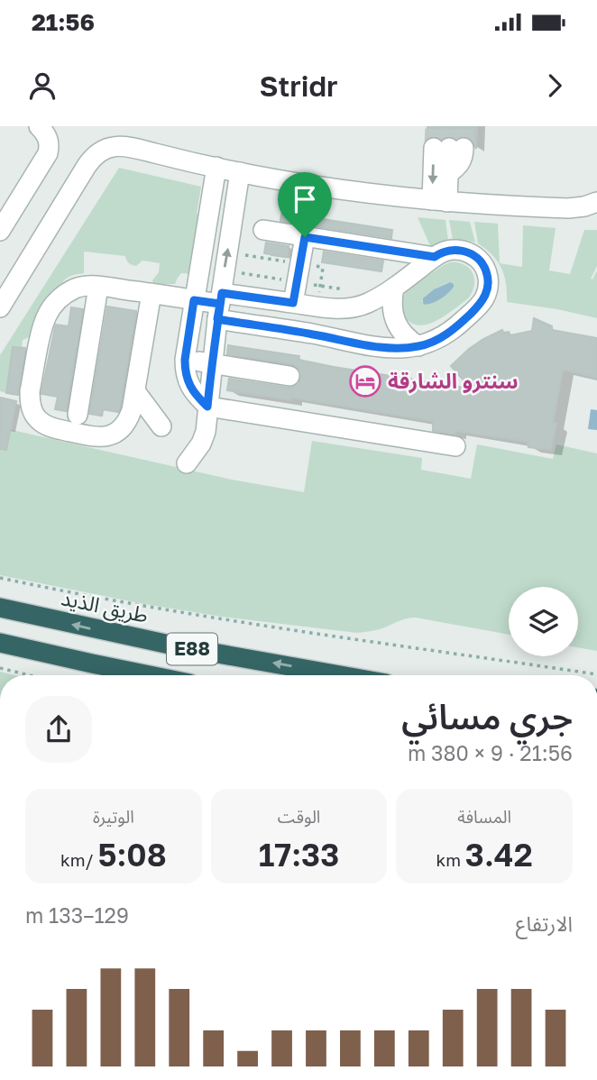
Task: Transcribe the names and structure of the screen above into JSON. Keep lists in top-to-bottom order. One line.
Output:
{"streets":{"highway":["طريق الذيد","E88"]},"places":{"hotel":["سنترو الشارقة"]},"page":{"status":"21:56","header":"Stridr","heading":["جري مسائي","21:56 · 9 × 380 m"],"stats":[["المسافة","3.42 km"],["الوقت","17:33"],["الوتيرة","5:08 /km"]],"chart":["الارتفاع","129–133 m"]}}
